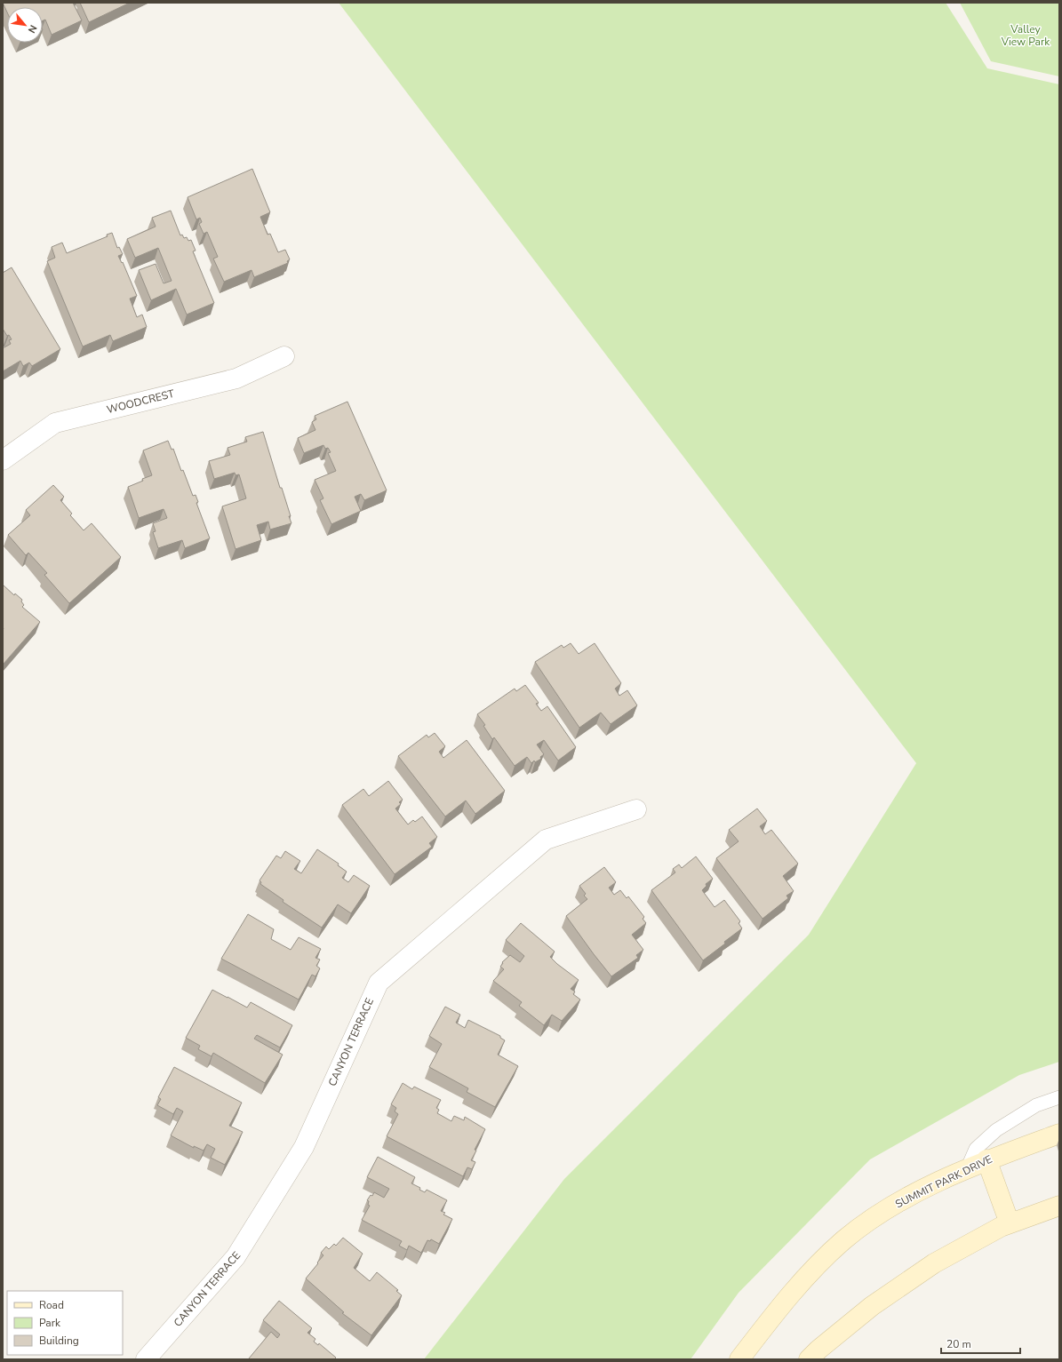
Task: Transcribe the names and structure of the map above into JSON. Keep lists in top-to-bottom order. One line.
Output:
{"streets":{"street":["WOODCREST","CANYON TERRACE","SUMMIT PARK DRIVE"]},"parks":["Valley View Park"],"legend":["Road","Park","Building"],"scale_bar":"20 m","north":"bottom right"}
